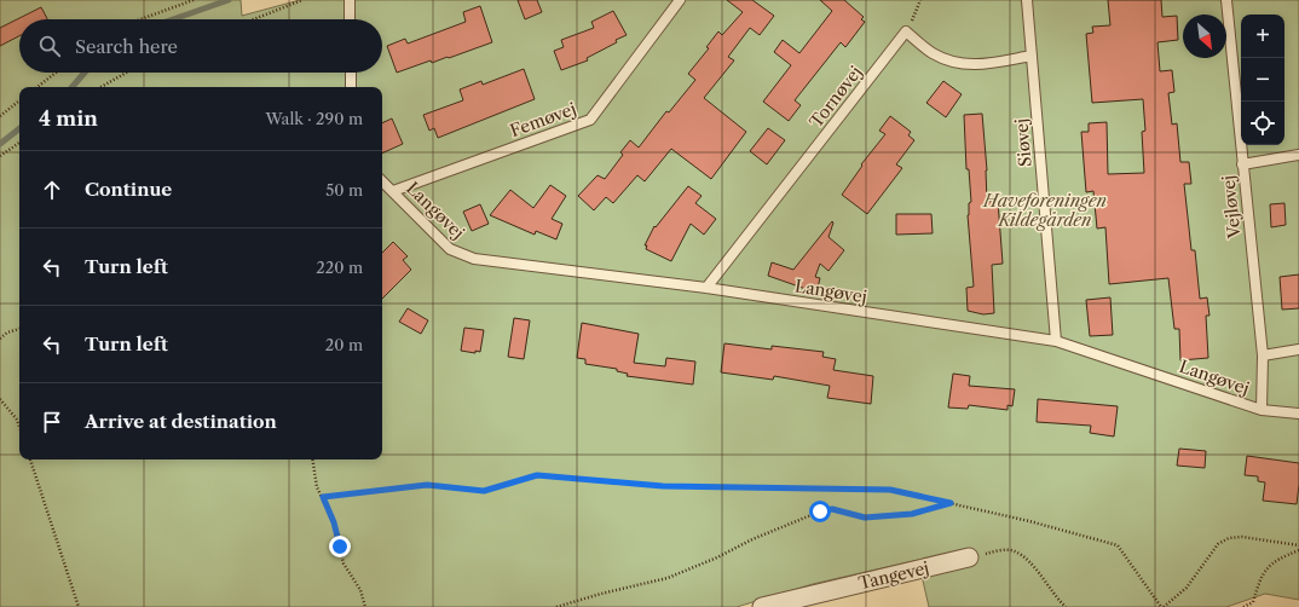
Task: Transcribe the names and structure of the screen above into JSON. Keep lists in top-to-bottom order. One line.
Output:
{"streets":{"street":["Tangevej"],"lane":["Tornøvej","Femøvej","Siøvej","Vejløvej","Langøvej"]},"crossings":[["Tornøvej","Langøvej"],["Femøvej","Langøvej"],["Siøvej","Langøvej"],["Vejløvej","Langøvej"]],"parks":["Haveforeningen Kildegården"],"north":"bottom right","page":{"map_buttons":["+","−"],"search":"Search here","heading":["4 min","Walk · 290 m"],"list":[["Continue","50 m"],["Turn left","220 m"],["Turn left","20 m"],"Arrive at destination"]}}
